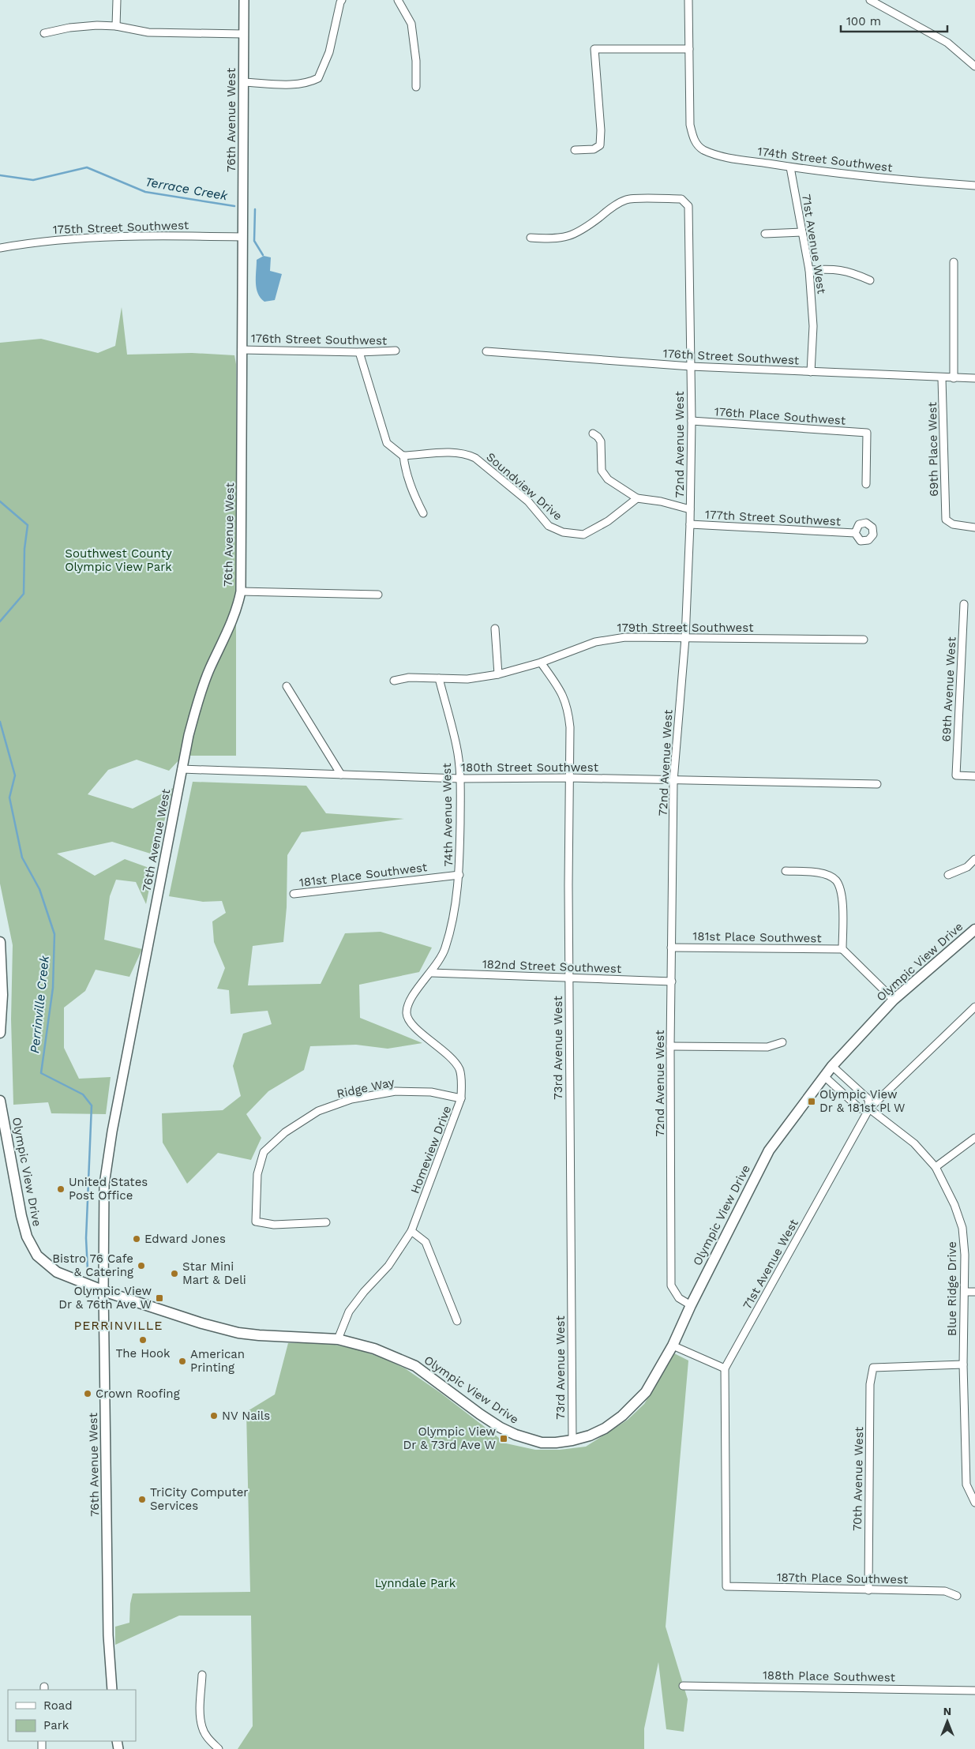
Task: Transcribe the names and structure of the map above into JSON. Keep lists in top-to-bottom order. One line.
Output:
{"streets":{"main road":["Olympic View Drive"],"street":["76th Avenue West","174th Street Southwest","175th Street Southwest","71st Avenue West","176th Street Southwest","176th Place Southwest","72nd Avenue West","69th Place West","Soundview Drive","177th Street Southwest","179th Street Southwest","69th Avenue West","180th Street Southwest","74th Avenue West","181st Place Southwest","182nd Street Southwest","73rd Avenue West","Ridge Way","Homeview Drive","Blue Ridge Drive","70th Avenue West","187th Place Southwest","188th Place Southwest"]},"crossings":[["76th Avenue West","175th Street Southwest"],["76th Avenue West","176th Street Southwest"],["76th Avenue West","180th Street Southwest"],["76th Avenue West","Olympic View Drive"],["174th Street Southwest","71st Avenue West"],["71st Avenue West","176th Street Southwest"],["71st Avenue West","Blue Ridge Drive"],["71st Avenue West","187th Place Southwest"],["176th Street Southwest","72nd Avenue West"],["176th Street Southwest","69th Place West"],["176th Place Southwest","72nd Avenue West"],["72nd Avenue West","177th Street Southwest"],["72nd Avenue West","179th Street Southwest"],["72nd Avenue West","180th Street Southwest"],["72nd Avenue West","181st Place Southwest"],["72nd Avenue West","Olympic View Drive"],["72nd Avenue West","182nd Street Southwest"],["179th Street Southwest","74th Avenue West"],["179th Street Southwest","73rd Avenue West"],["180th Street Southwest","74th Avenue West"],["180th Street Southwest","73rd Avenue West"],["74th Avenue West","181st Place Southwest"],["74th Avenue West","182nd Street Southwest"],["74th Avenue West","Homeview Drive"],["Olympic View Drive","73rd Avenue West"],["Olympic View Drive","Homeview Drive"],["Olympic View Drive","Blue Ridge Drive"],["182nd Street Southwest","73rd Avenue West"],["182nd Street Southwest","Homeview Drive"],["Ridge Way","Homeview Drive"],["Blue Ridge Drive","70th Avenue West"],["70th Avenue West","187th Place Southwest"]],"districts":["PERRINVILLE"],"water":["Terrace Creek","Perrinville Creek"],"parks":["Southwest County Olympic View Park","Lynndale Park"],"places":{"transit":["Olympic View Dr & 181st Pl W","Olympic View Dr & 76th Ave W","Olympic View Dr & 73rd Ave W"],"other":["United States Post Office","Edward Jones","Bistro 76 Cafe & Catering","Star Mini Mart & Deli","The Hook","American Printing","Crown Roofing","NV Nails","TriCity Computer Services"]},"legend":["Road","Park"],"scale_bar":"100 m","north":"top"}
